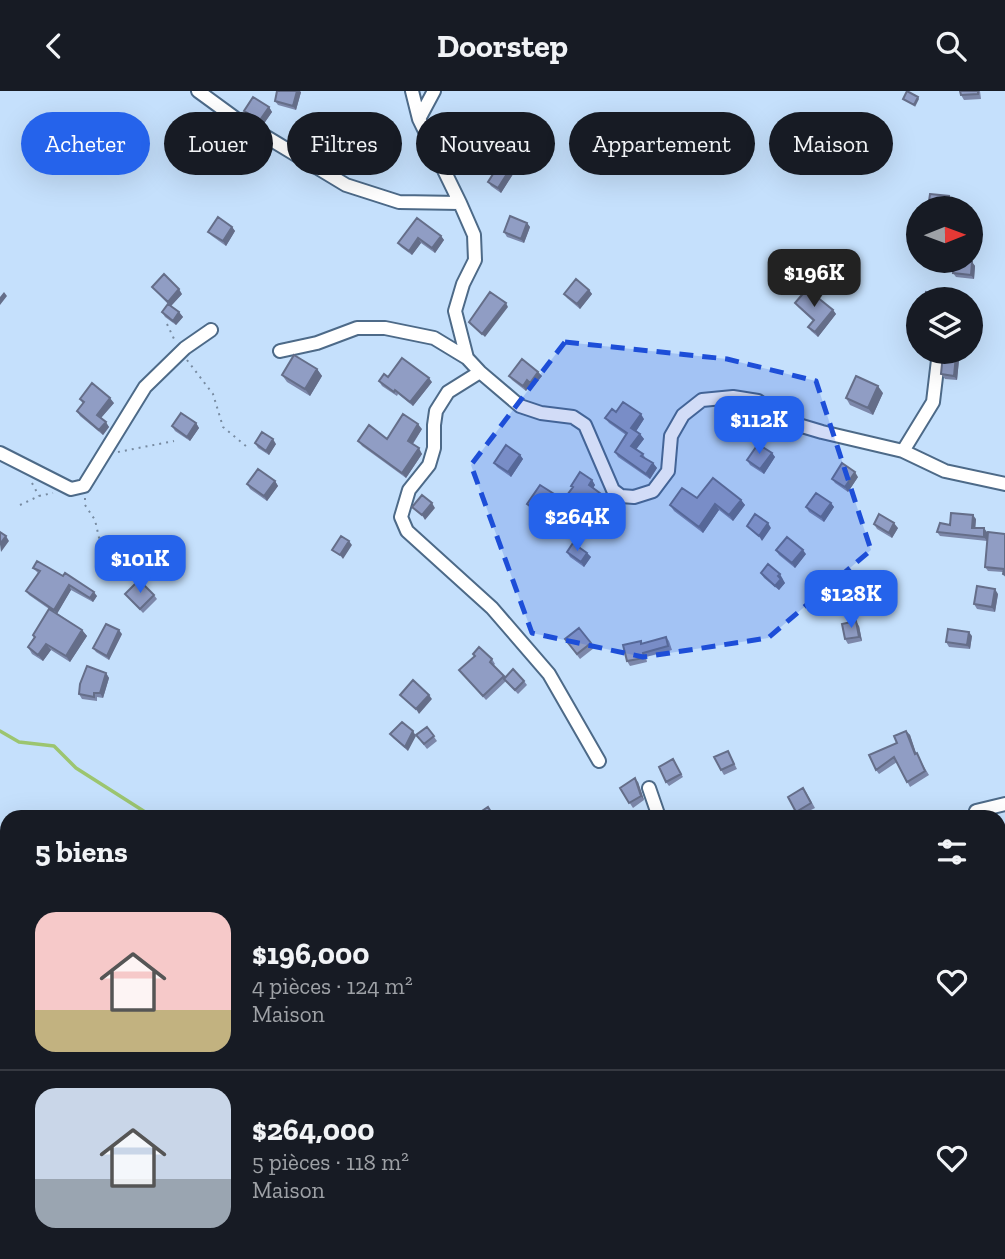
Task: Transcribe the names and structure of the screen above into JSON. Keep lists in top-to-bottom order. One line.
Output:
{"north":"right","page":{"header":"Doorstep","chip":["Acheter","Louer","Filtres","Nouveau","Appartement","Maison"],"price":["$196K","$112K","$264K","$101K","$128K"],"heading":"5 biens","list":[{"name":"$196,000","note":"4 pièces · 124 m² · Maison"},{"name":"$264,000","note":"5 pièces · 118 m² · Maison"}]}}
